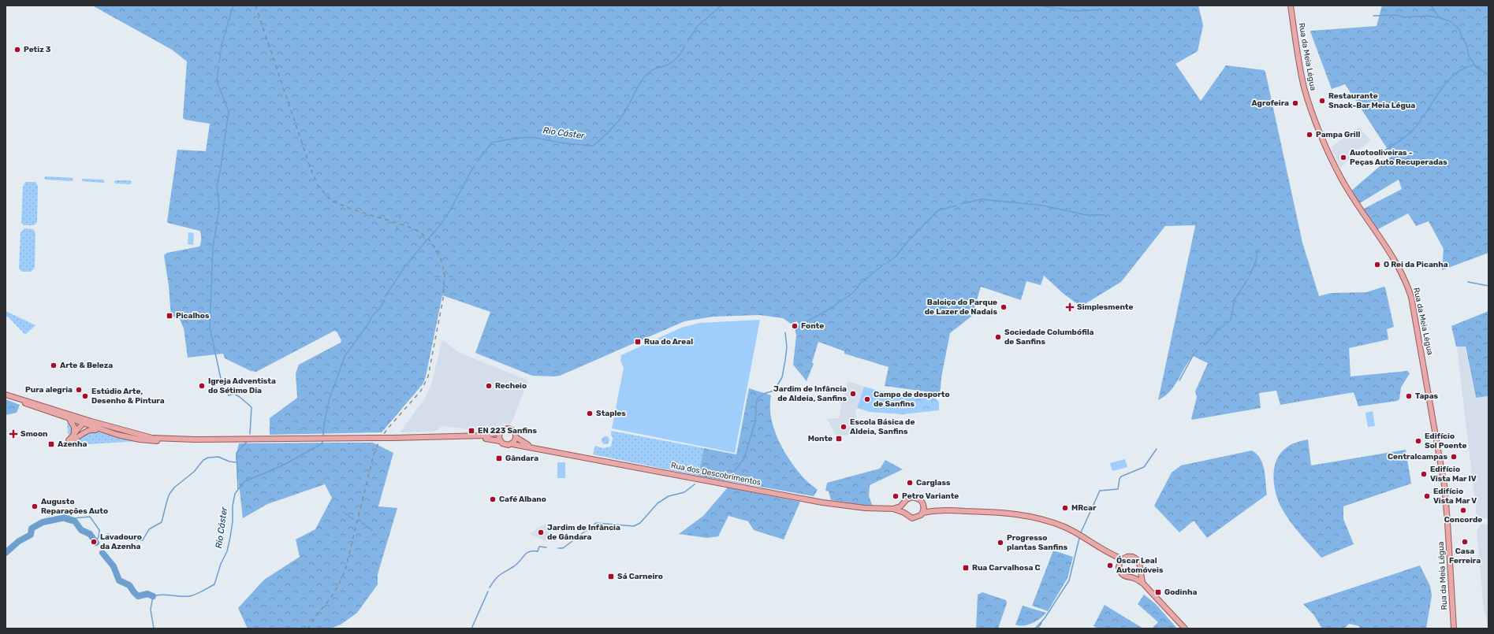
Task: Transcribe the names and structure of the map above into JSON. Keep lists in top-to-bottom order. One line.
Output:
{"streets":{"main road":["Rua da Meia Légua","Rua dos Descobrimentos"]},"water":["Rio Cáster"],"places":{"other":["Petiz 3","Restaurante Snack-Bar Meia Légua","Agrofeira","Pampa Grill","Auotooliveiras - Peças Auto Recuperadas","O Rei da Picanha","Baloiço do Parque de Lazer de Nadais","Fonte","Sociedade Columbófila de Sanfins","Arte & Beleza","Igreja Adventista do Sétimo Dia","Recheio","Pura alegria","Jardim de Infância de Aldeia, Sanfins","Estúdio Arte, Desenho & Pintura","Tapas","Campo de desporto de Sanfins","Staples","Escola Básica de Aldeia, Sanfins","Edifício Sol Poente","Centralcampas","Edifício Vista Mar IV","Carglass","Petro Variante","Edifício Vista Mar V","Café Albano","Augusto Reparações Auto","MRcar","Concorde","Jardim de Infância de Gândara","Lavadouro da Azenha","Casa Ferreira","Progresso plantas Sanfins","Óscar Leal Automóveis"],"health":["Simplesmente","Smoon"],"transit":["Picalhos","Rua do Areal","EN 223 Sanfins","Monte","Azenha","Gândara","Rua Carvalhosa C","Sá Carneiro","Godinha"]}}
